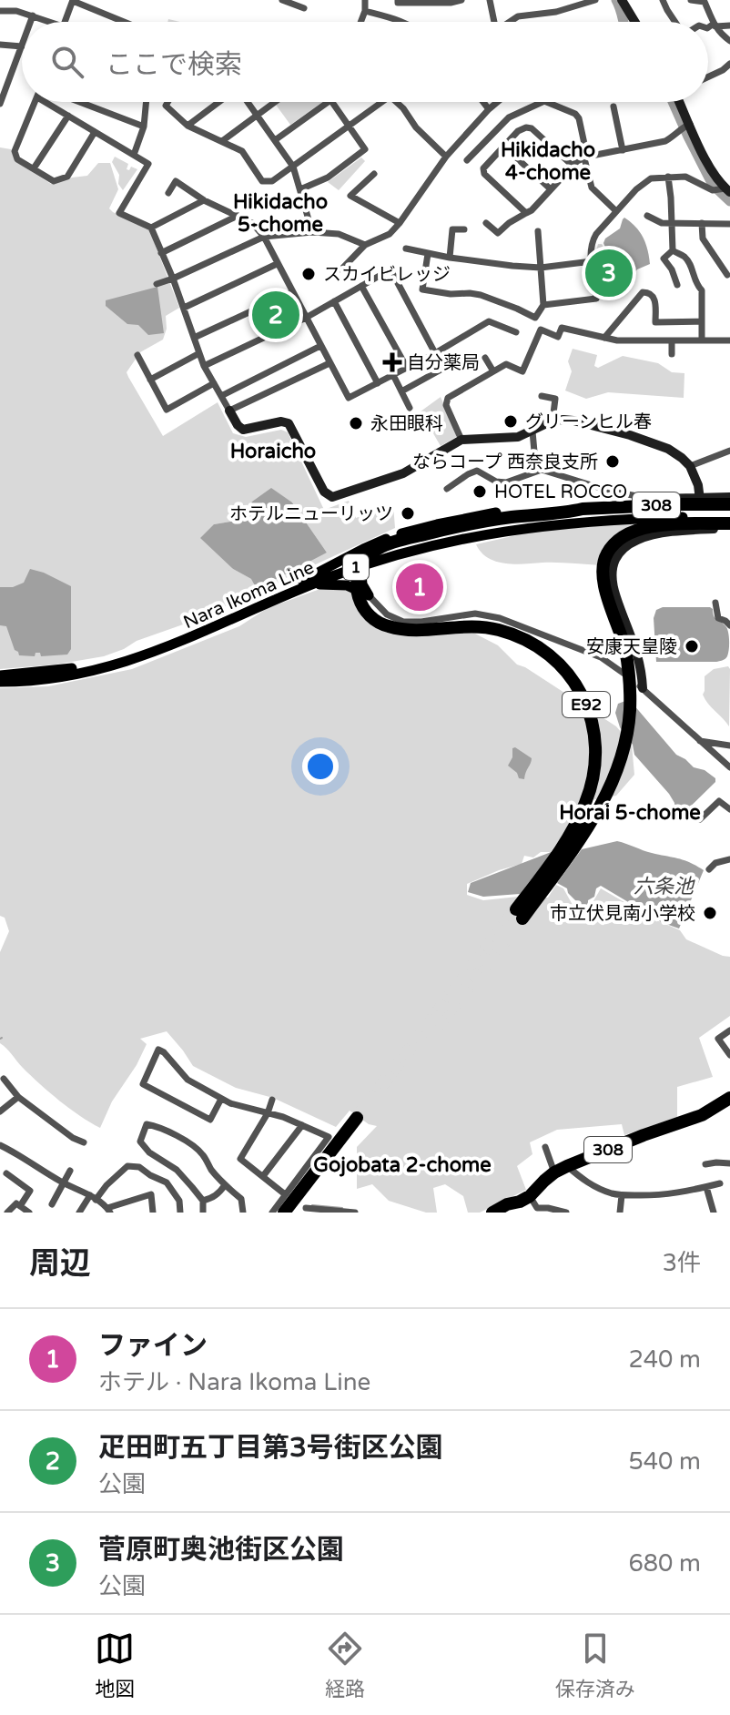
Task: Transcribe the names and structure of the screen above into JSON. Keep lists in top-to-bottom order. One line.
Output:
{"streets":{"highway":["308","E92"],"main road":["1","Nara Ikoma Line"]},"crossings":[["308","Nara Ikoma Line"],["308","E92"],["Nara Ikoma Line","E92"]],"districts":["Hikidacho 4-chome","Hikidacho 5-chome","Horaicho","Horai 5-chome","Gojobata 2-chome"],"water":["六条池"],"places":{"other":["スカイビレッジ","グリーンヒル春","永田眼科","ならコープ 西奈良支所","HOTEL ROCCO","ホテルニューリッツ","安康天皇陵","市立伏見南小学校"],"health":["自分薬局"]},"page":{"search":"ここで検索","pins":["3","2","1"],"heading":["周辺","3件"],"list":[{"mark":"1","name":"ファイン","note":"ホテル · Nara Ikoma Line","value":"240 m"},{"mark":"2","name":"疋田町五丁目第3号街区公園","note":"公園","value":"540 m"},{"mark":"3","name":"菅原町奥池街区公園","note":"公園","value":"680 m"}],"nav":["地図","経路","保存済み"]}}
